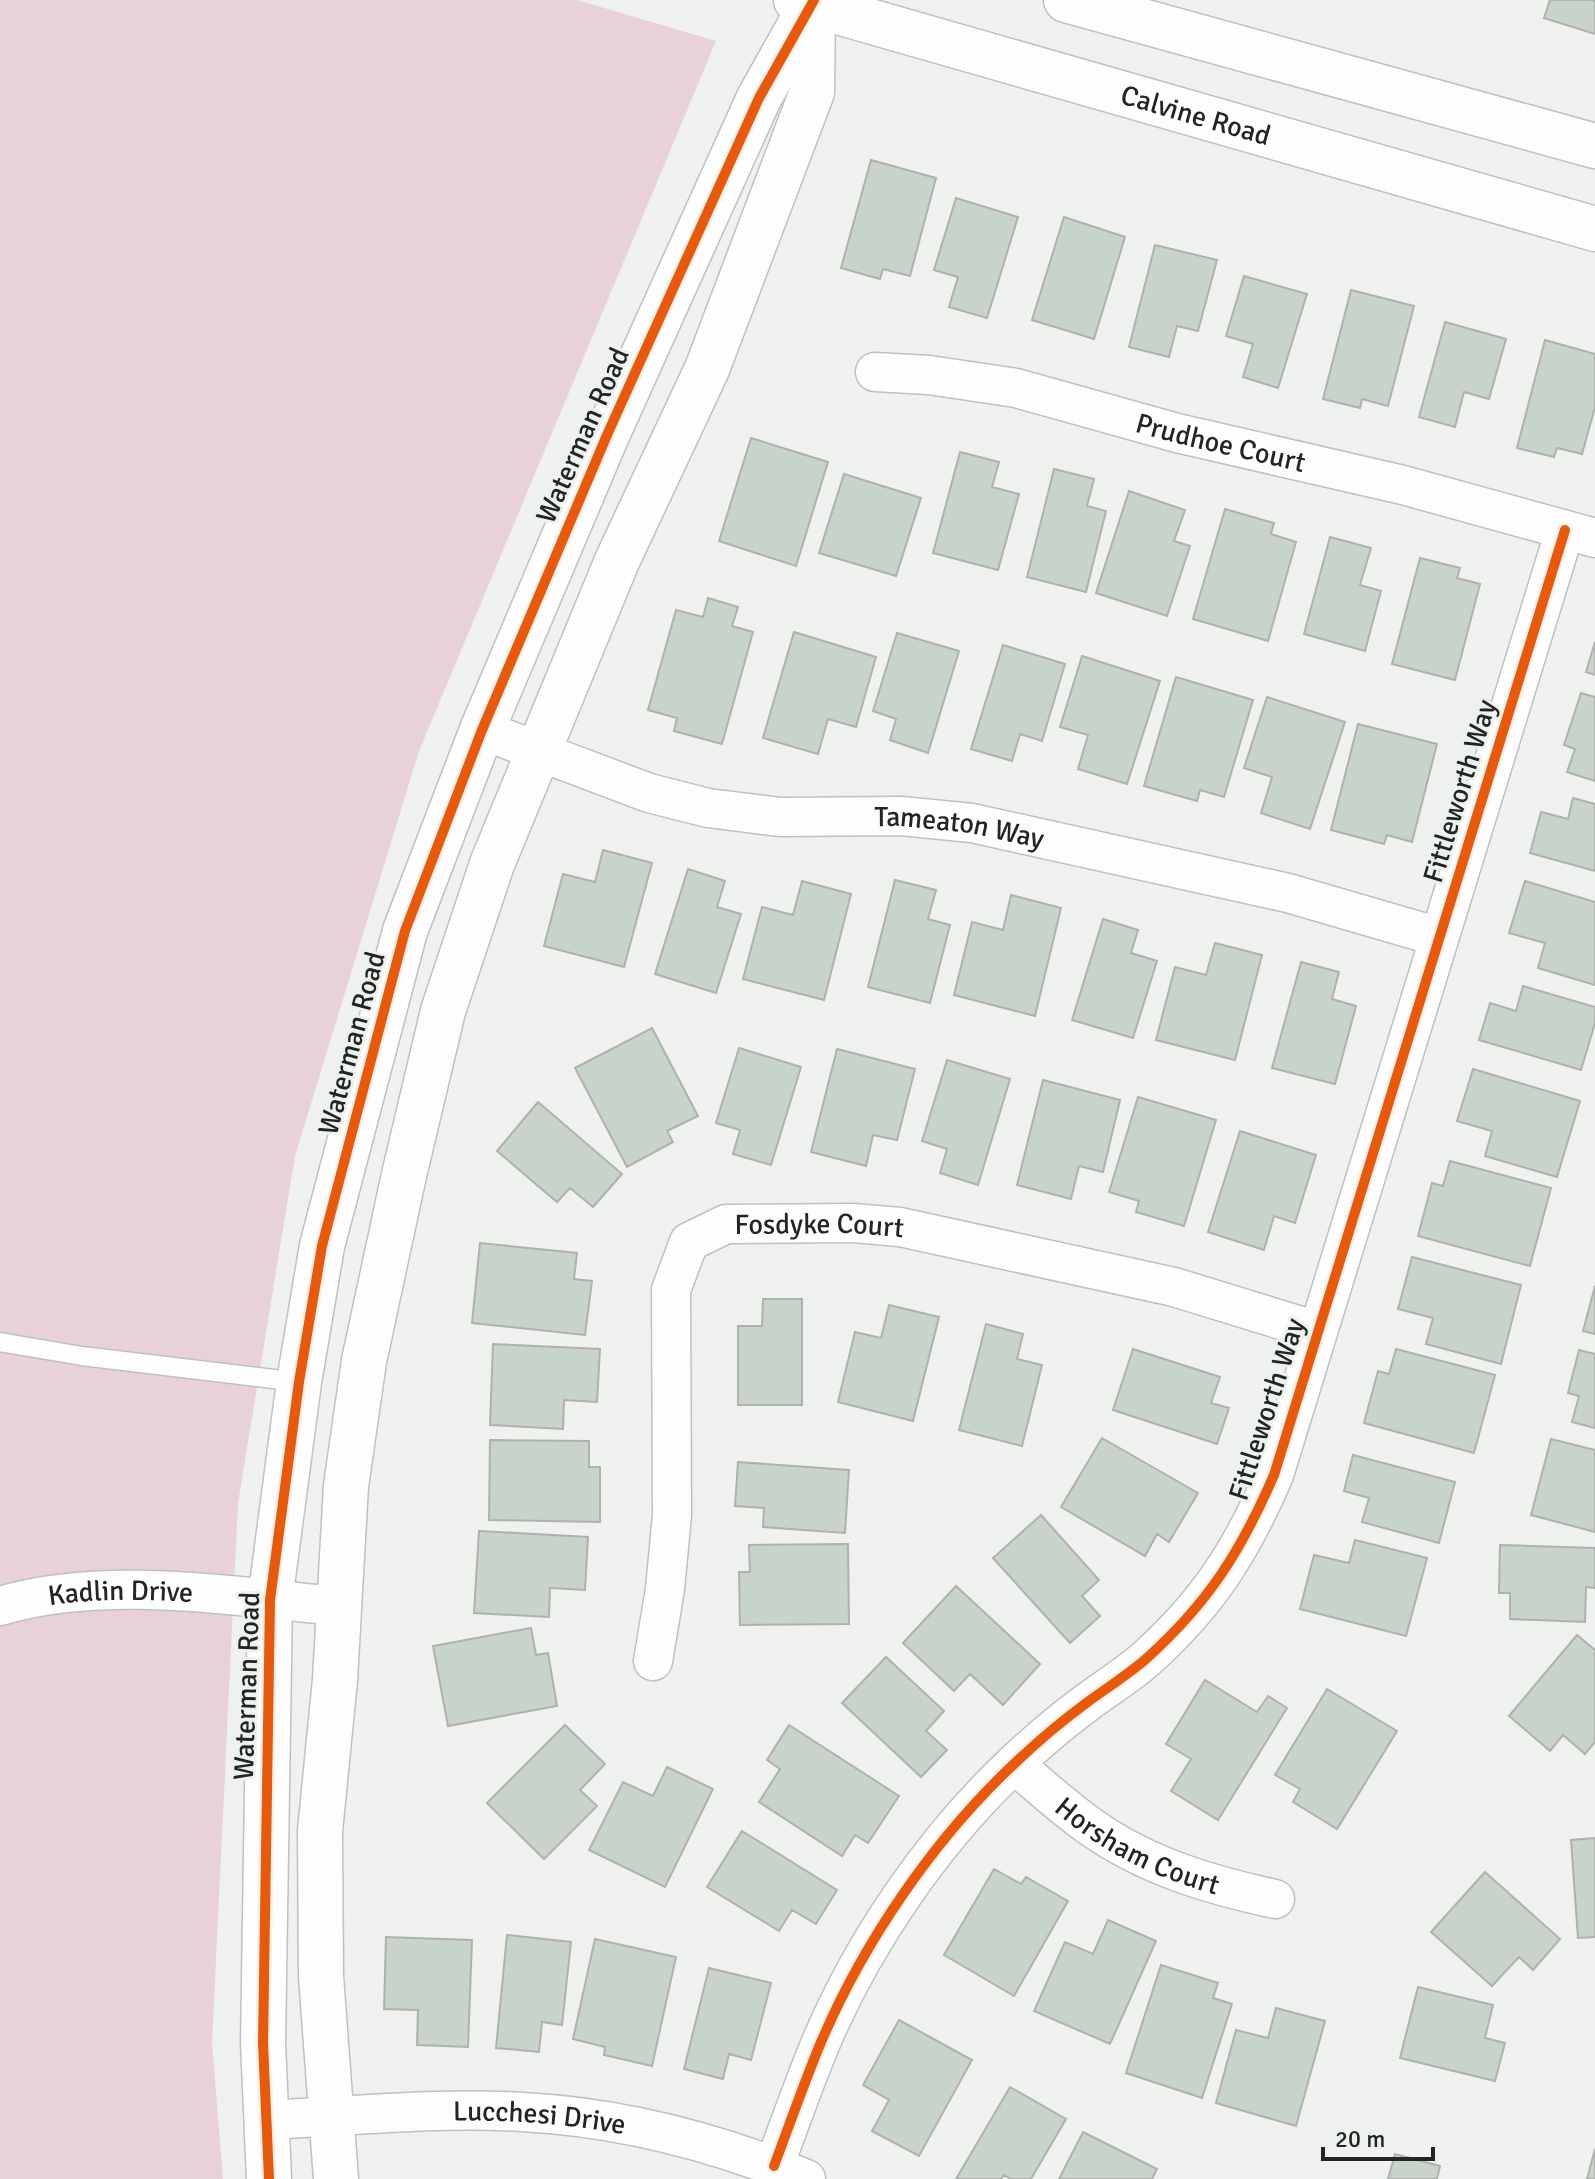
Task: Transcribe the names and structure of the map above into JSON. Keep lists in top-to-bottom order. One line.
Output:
{"streets":{"street":["Calvine Road","Waterman Road","Prudhoe Court","Fittleworth Way","Tameaton Way","Fosdyke Court","Kadlin Drive","Horsham Court","Lucchesi Drive"]},"crossings":[["Calvine Road","Waterman Road"],["Waterman Road","Tameaton Way"],["Waterman Road","Kadlin Drive"],["Waterman Road","Lucchesi Drive"],["Prudhoe Court","Fittleworth Way"],["Fittleworth Way","Tameaton Way"],["Fittleworth Way","Fosdyke Court"],["Fittleworth Way","Horsham Court"],["Fittleworth Way","Lucchesi Drive"]],"scale_bar":"20 m"}
